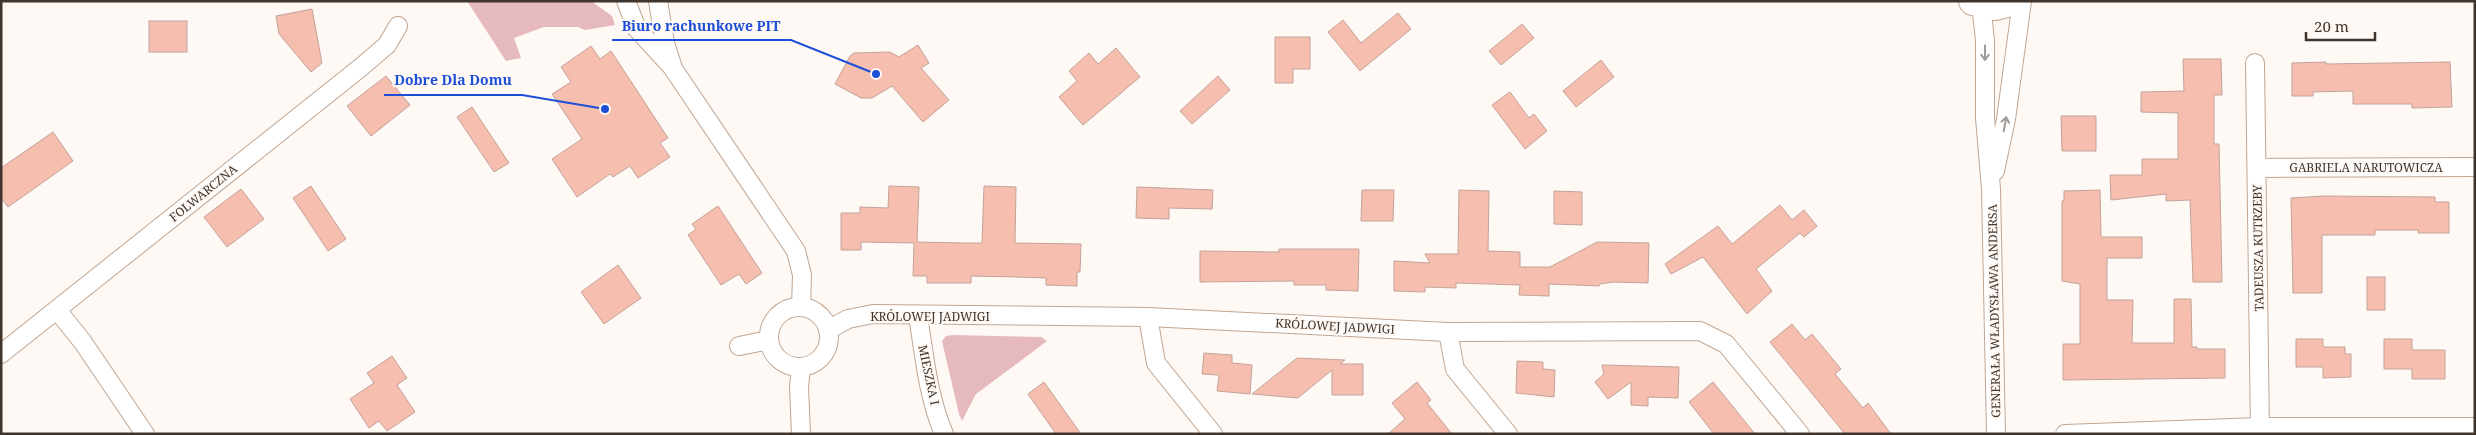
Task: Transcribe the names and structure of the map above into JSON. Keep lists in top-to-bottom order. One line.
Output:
{"streets":{"street":["GABRIELA NARUTOWICZA","FOLWARCZNA","TADEUSZA KUTRZEBY","GENERAŁA WŁADYSŁAWA ANDERSA","KRÓLOWEJ JADWIGI","MIESZKA I"]},"crossings":[["GABRIELA NARUTOWICZA","TADEUSZA KUTRZEBY"],["KRÓLOWEJ JADWIGI","MIESZKA I"]],"places":["Biuro rachunkowe PIT","Dobre Dla Domu"],"scale_bar":"20 m"}
